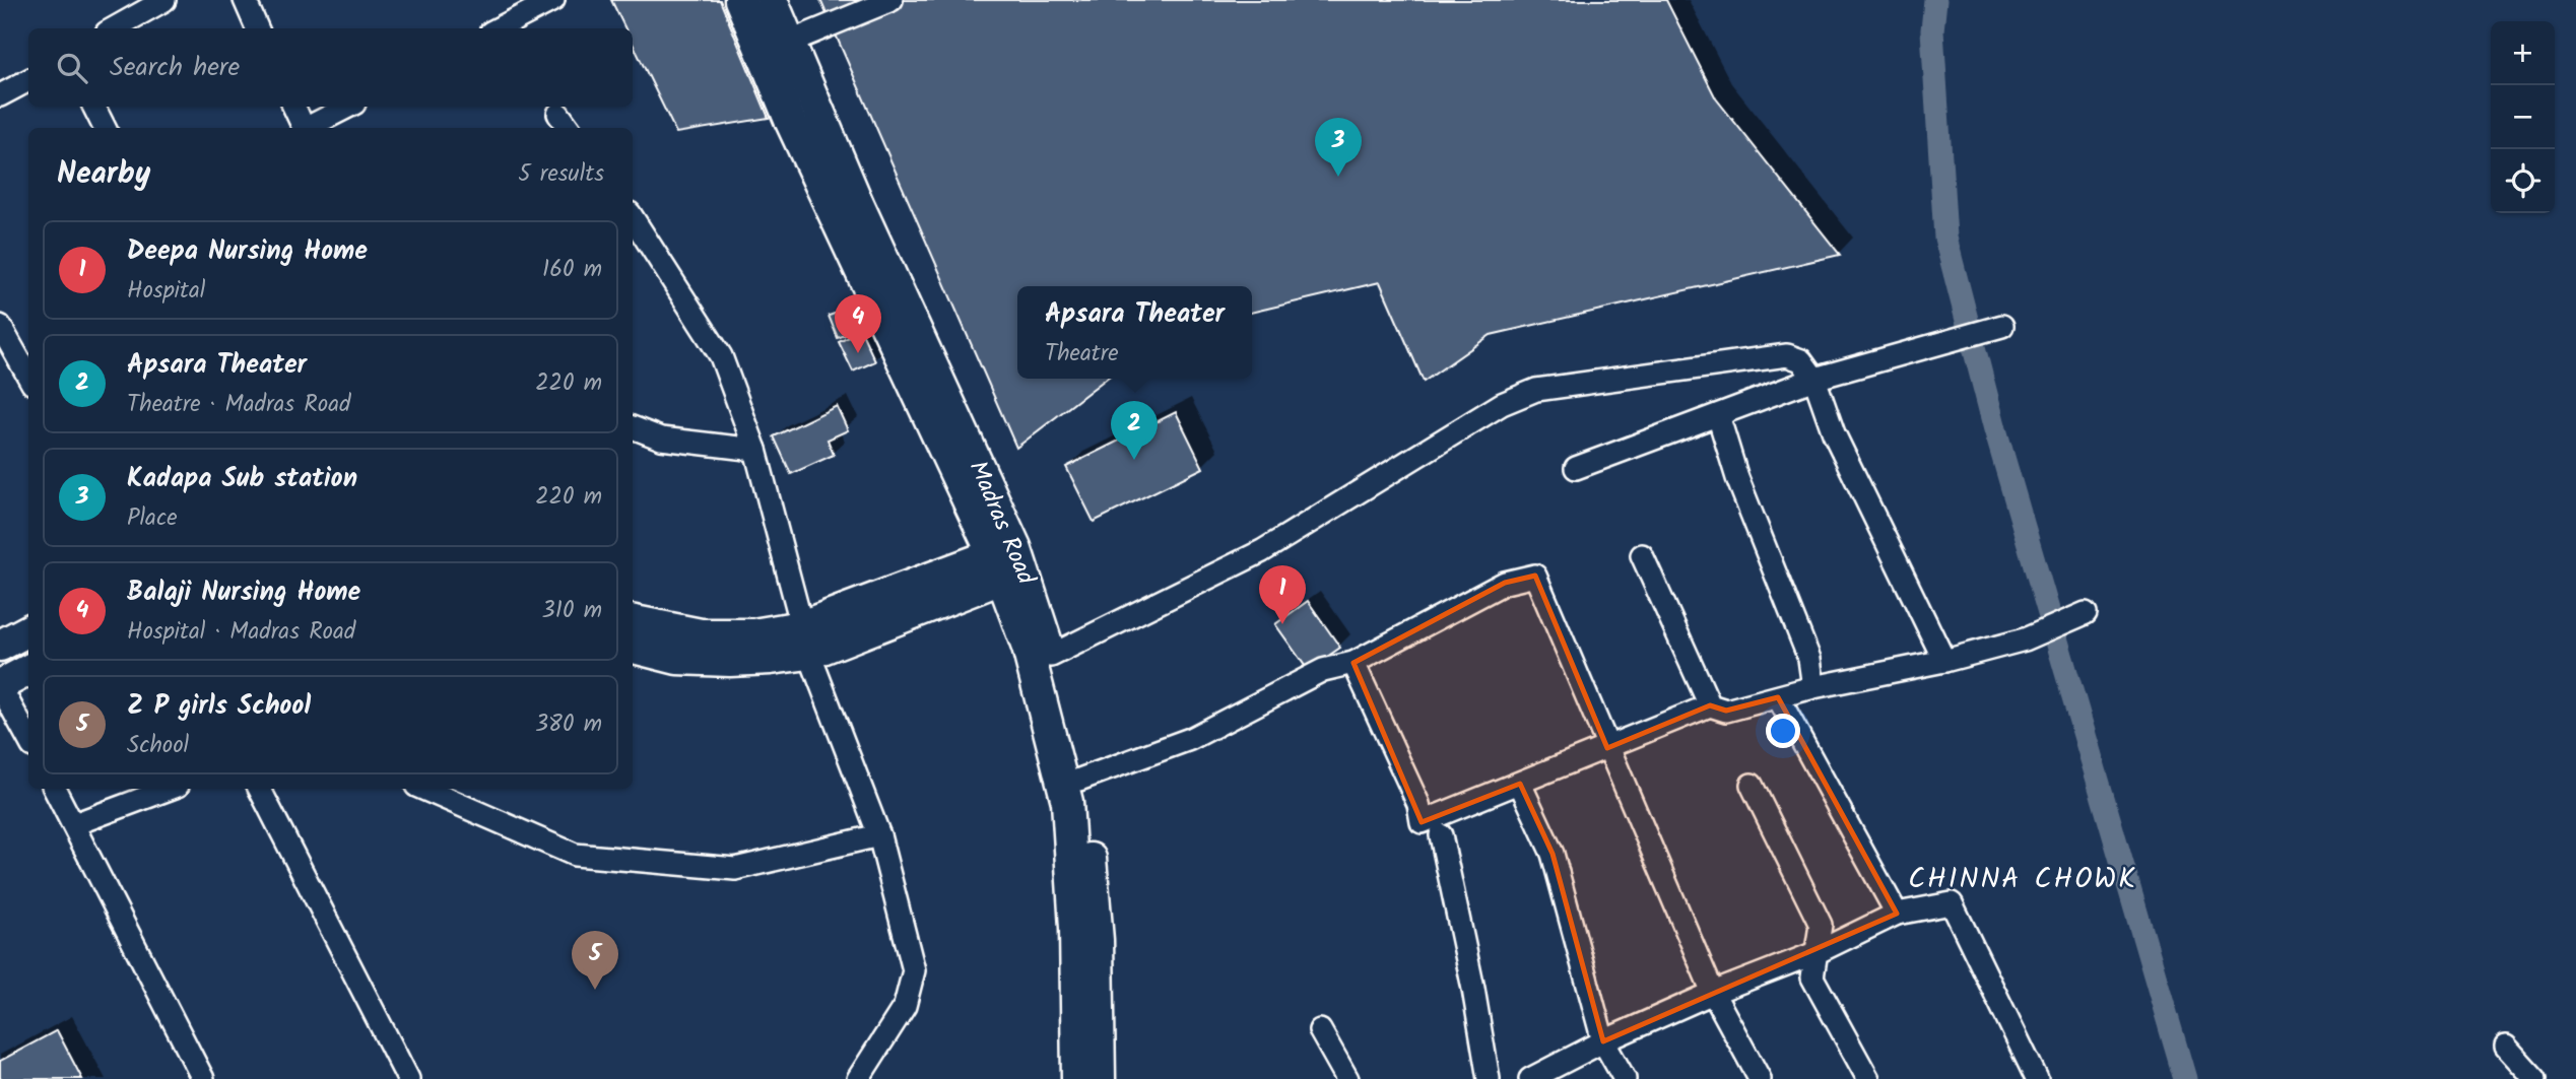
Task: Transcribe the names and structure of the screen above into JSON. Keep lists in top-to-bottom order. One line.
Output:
{"streets":{"main road":["Madras Road"]},"districts":["CHINNA CHOWK"],"page":{"map_buttons":["+","−"],"search":"Search here","pins":["3","4","2","1","5"],"heading":["Nearby","5 results"],"list":[{"mark":"1","name":"Deepa Nursing Home","note":"Hospital","value":"160 m"},{"mark":"2","name":"Apsara Theater","note":"Theatre · Madras Road","value":"220 m"},{"mark":"3","name":"Kadapa Sub station","note":"Place","value":"220 m"},{"mark":"4","name":"Balaji Nursing Home","note":"Hospital · Madras Road","value":"310 m"},{"mark":"5","name":"Z P girls School","note":"School","value":"380 m"}],"popup":["Apsara Theater","Theatre"]}}
